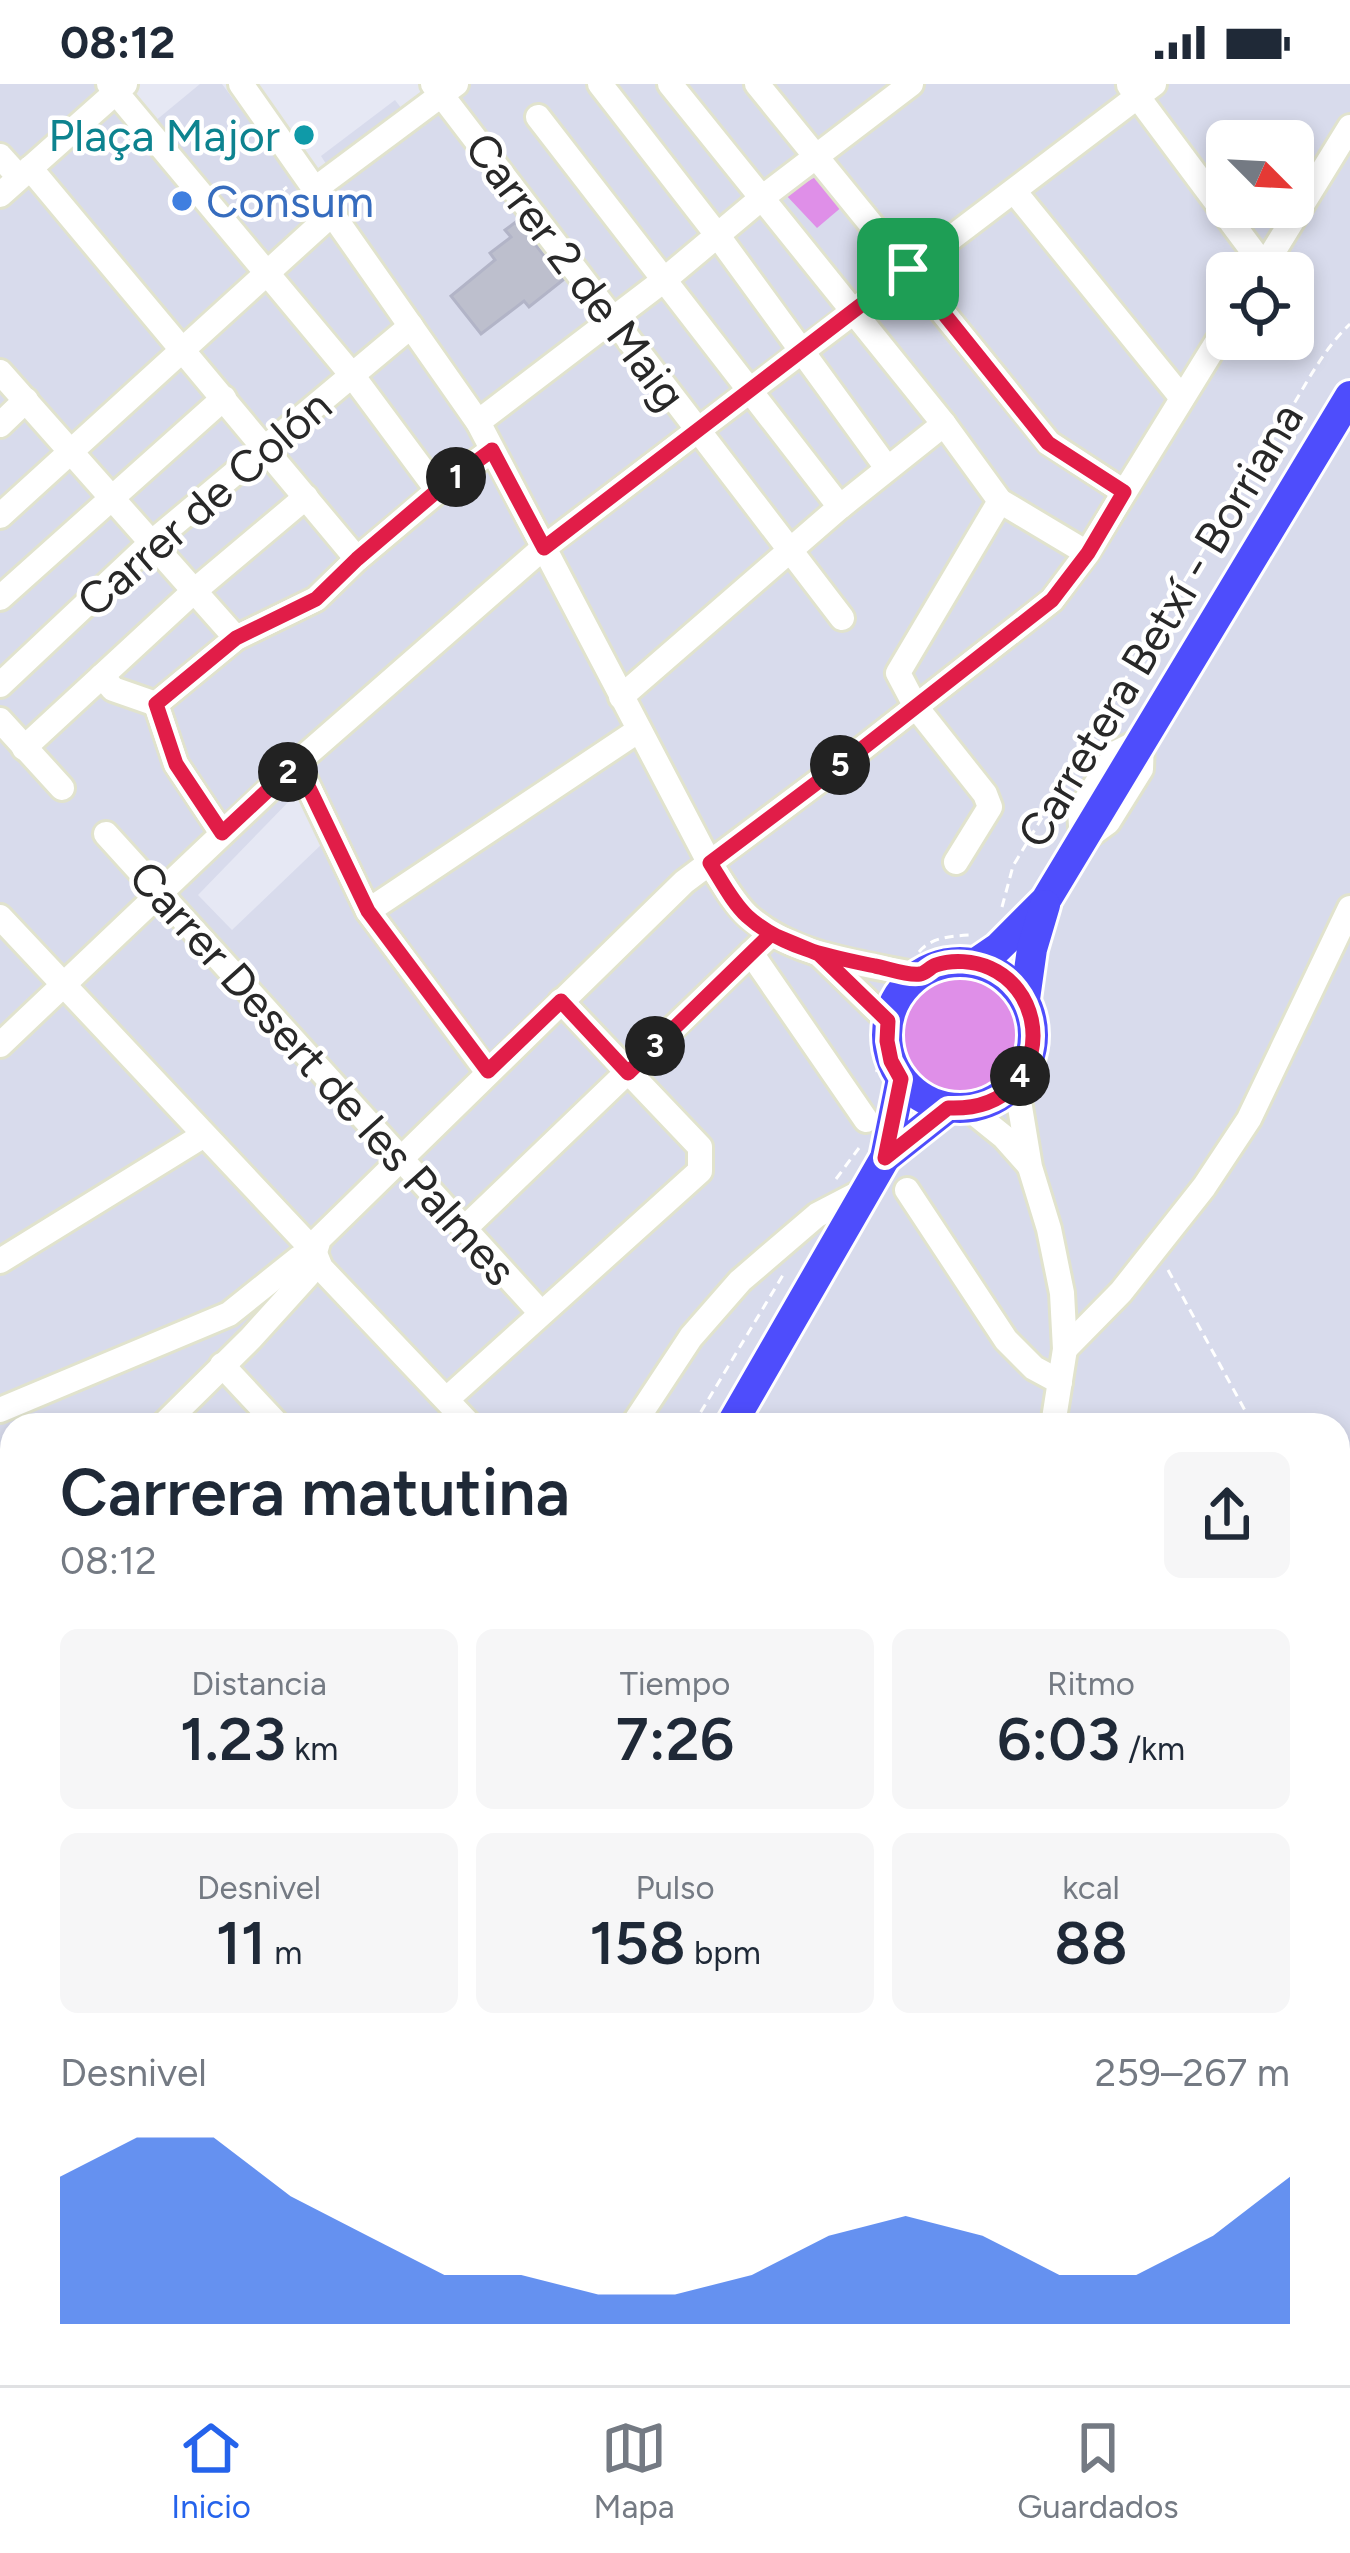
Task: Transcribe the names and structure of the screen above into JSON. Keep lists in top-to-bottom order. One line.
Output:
{"streets":{"main road":["Carretera Betxí - Borriana"],"street":["Carrer 2 de Maig","Carrer de Colón","Carrer Desert de les Palmes"]},"places":["Plaça Major","Consum"],"north":"bottom right","page":{"status":"08:12","pins":["1","5","2","3","4"],"heading":["Carrera matutina","08:12"],"stats":[["Distancia","1.23 km"],["Tiempo","7:26"],["Ritmo","6:03 /km"],["Desnivel","11 m"],["Pulso","158 bpm"],["kcal","88"]],"chart":["Desnivel","259–267 m"],"tabs":["Inicio","Mapa","Guardados"]}}
